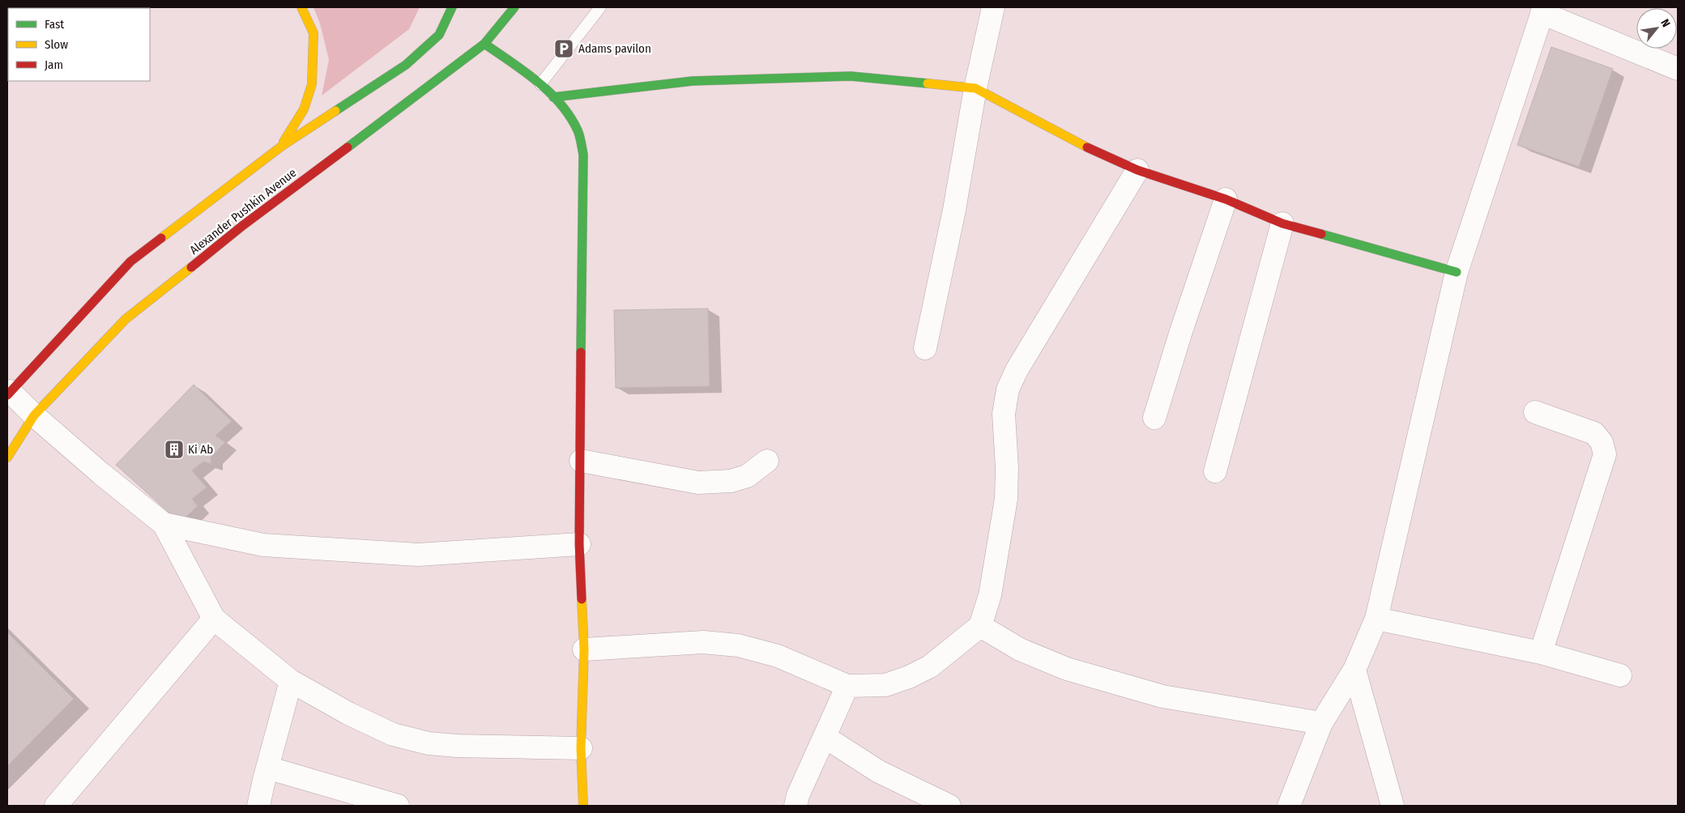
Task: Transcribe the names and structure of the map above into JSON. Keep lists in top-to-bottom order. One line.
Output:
{"streets":{"street":["Alexander Pushkin Avenue"]},"places":{"parking":["Adams pavilon"],"building":["Ki Ab"]},"legend":["Fast","Slow","Jam"],"north":"top right"}
